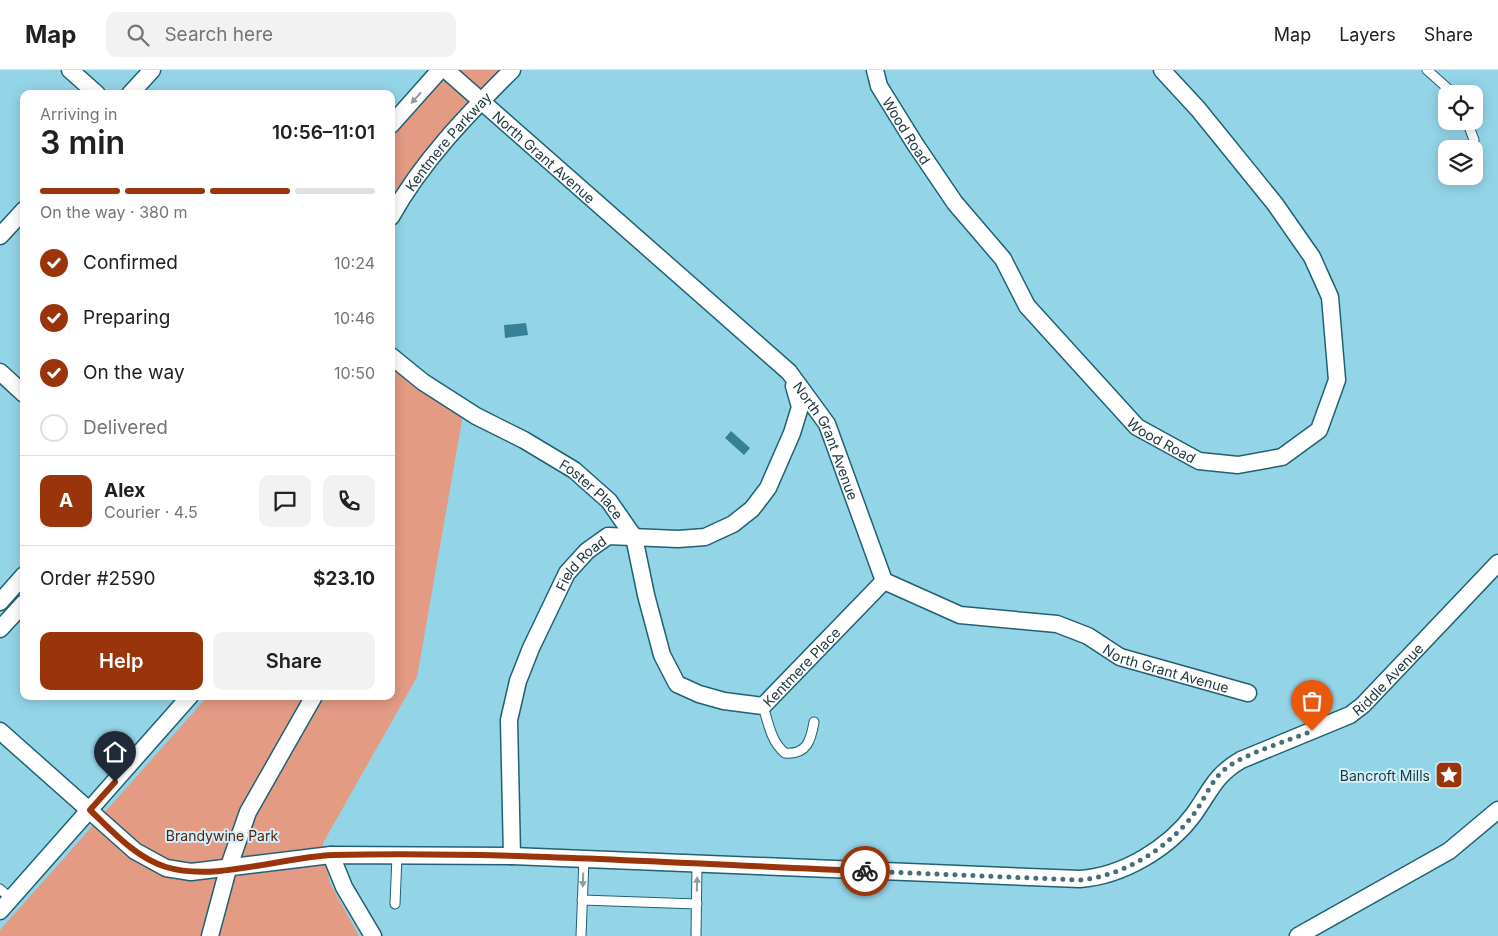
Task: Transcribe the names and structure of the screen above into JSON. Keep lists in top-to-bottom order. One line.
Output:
{"streets":{"street":["Wood Road","Kentmere Parkway","North Grant Avenue","Foster Place","Field Road","Kentmere Place","Riddle Avenue"]},"crossings":[["Kentmere Parkway","North Grant Avenue"],["North Grant Avenue","Field Road"],["North Grant Avenue","Kentmere Place"],["Foster Place","Field Road"],["Foster Place","Kentmere Place"],["Field Road","Riddle Avenue"]],"parks":["Brandywine Park"],"places":{"place":["Bancroft Mills"]},"page":{"header":"Map","search":"Search here","nav":["Map","Layers","Share"],"heading":["3 min","Arriving in","10:56–11:01"],"panel":["Alex","Courier · 4.5","Order #2590","$23.10"],"bar":"On the way · 380 m","list":[["Confirmed","10:24"],["Preparing","10:46"],["On the way","10:50"],"Delivered"],"round":"A","buttons":["Help","Share"]}}
